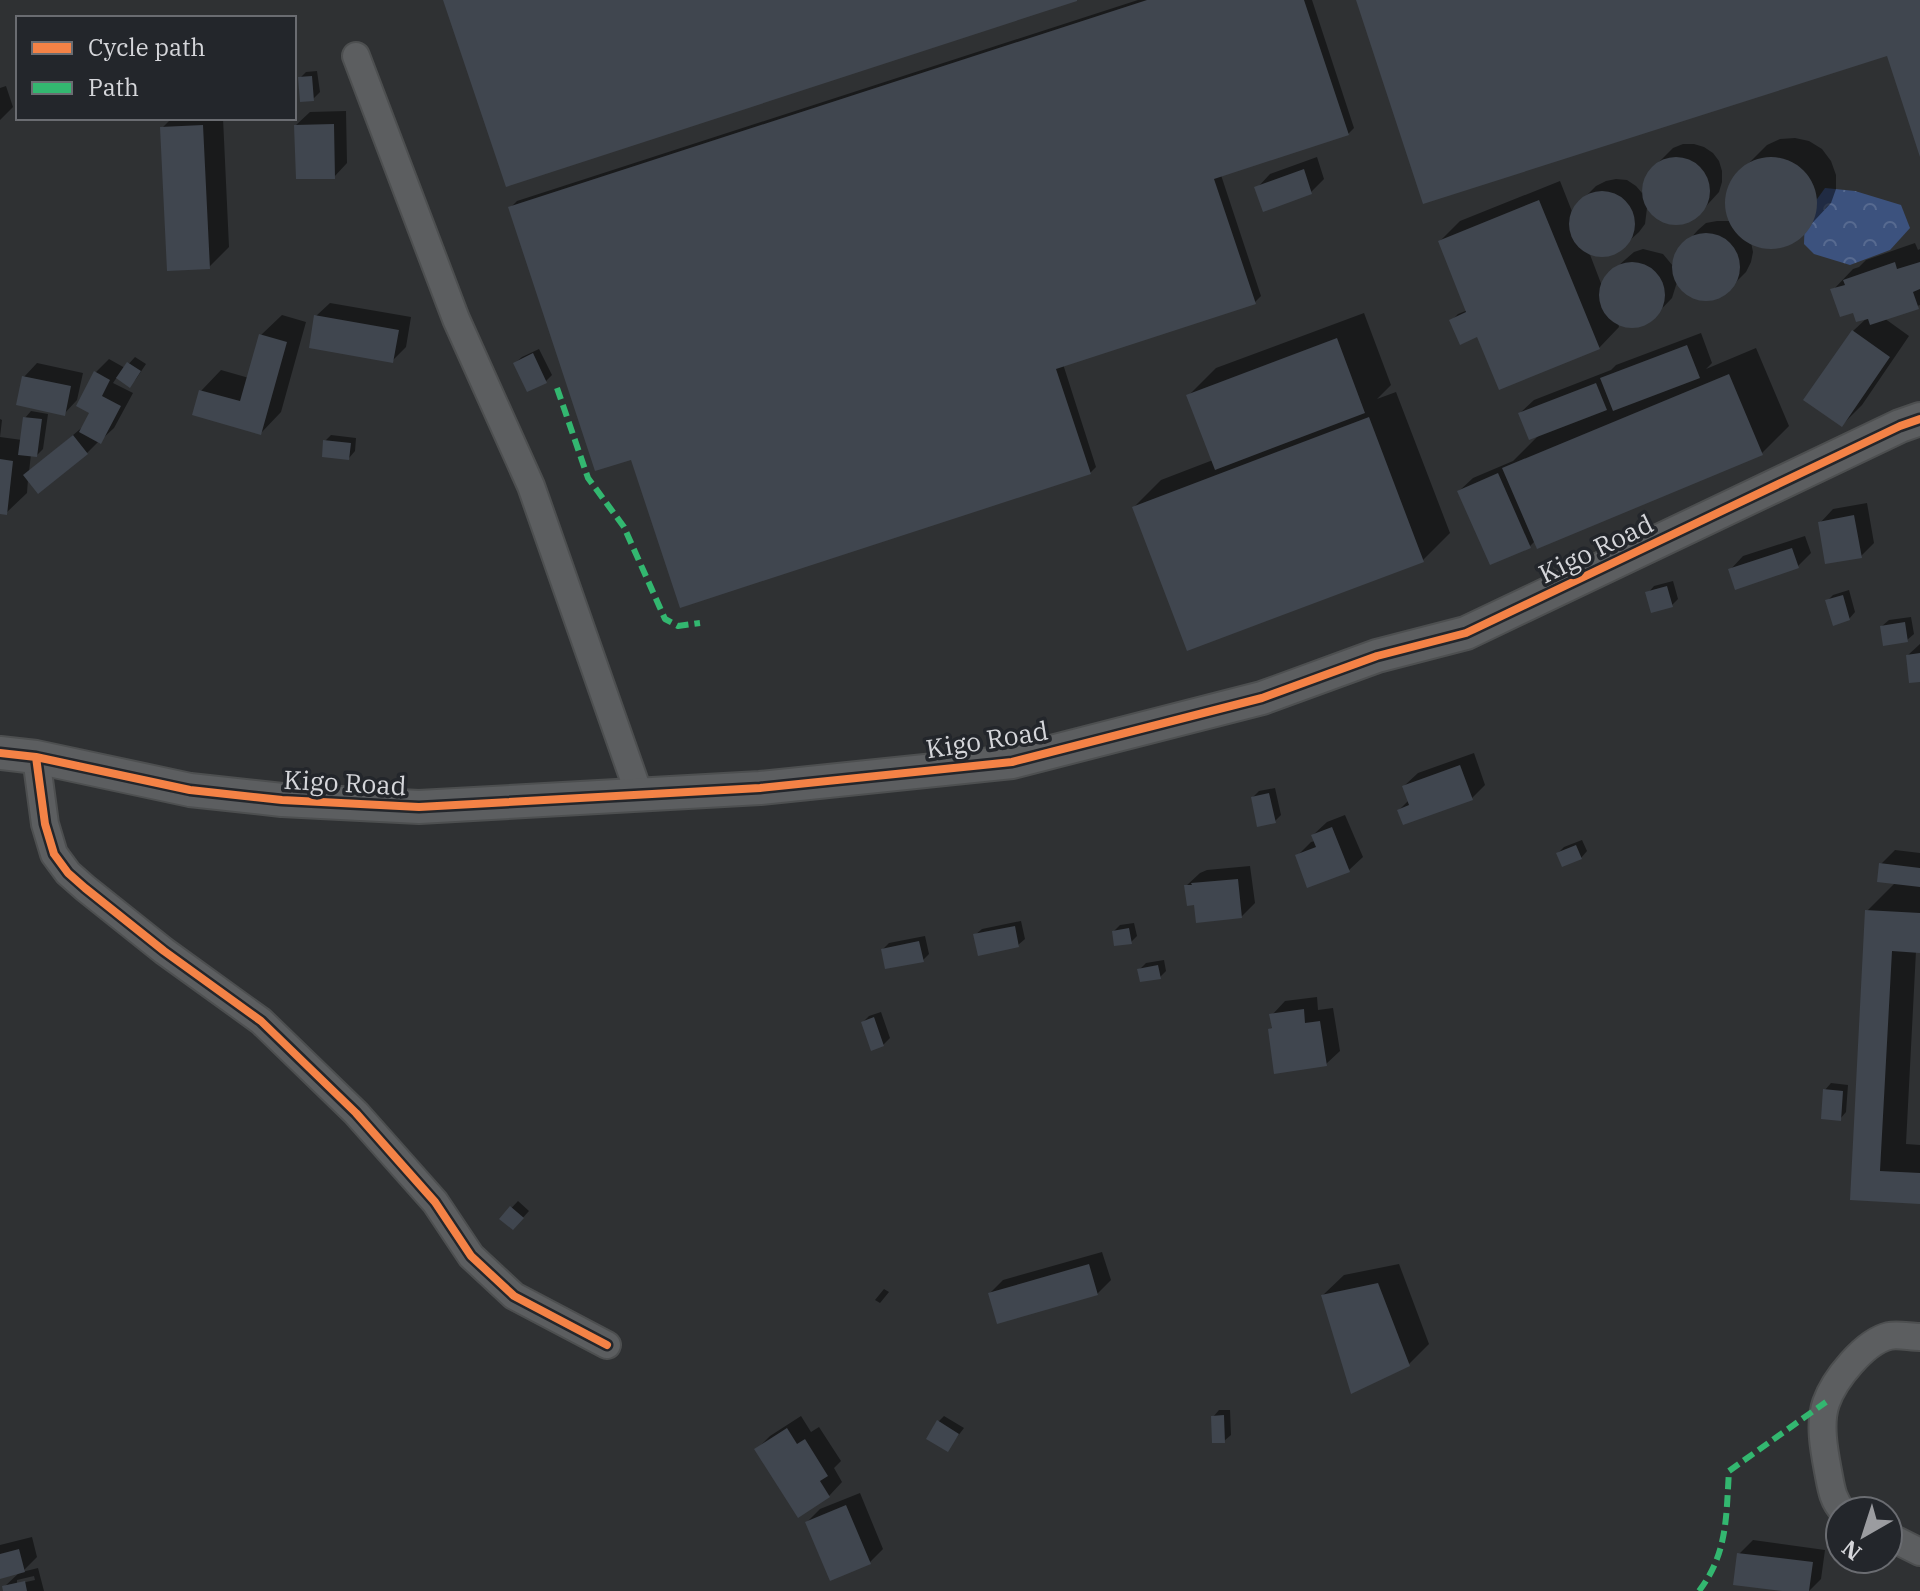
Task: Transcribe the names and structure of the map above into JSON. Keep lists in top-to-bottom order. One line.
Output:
{"streets":{"street":["Kigo Road"]},"legend":["Cycle path","Path"],"north":"bottom left"}
